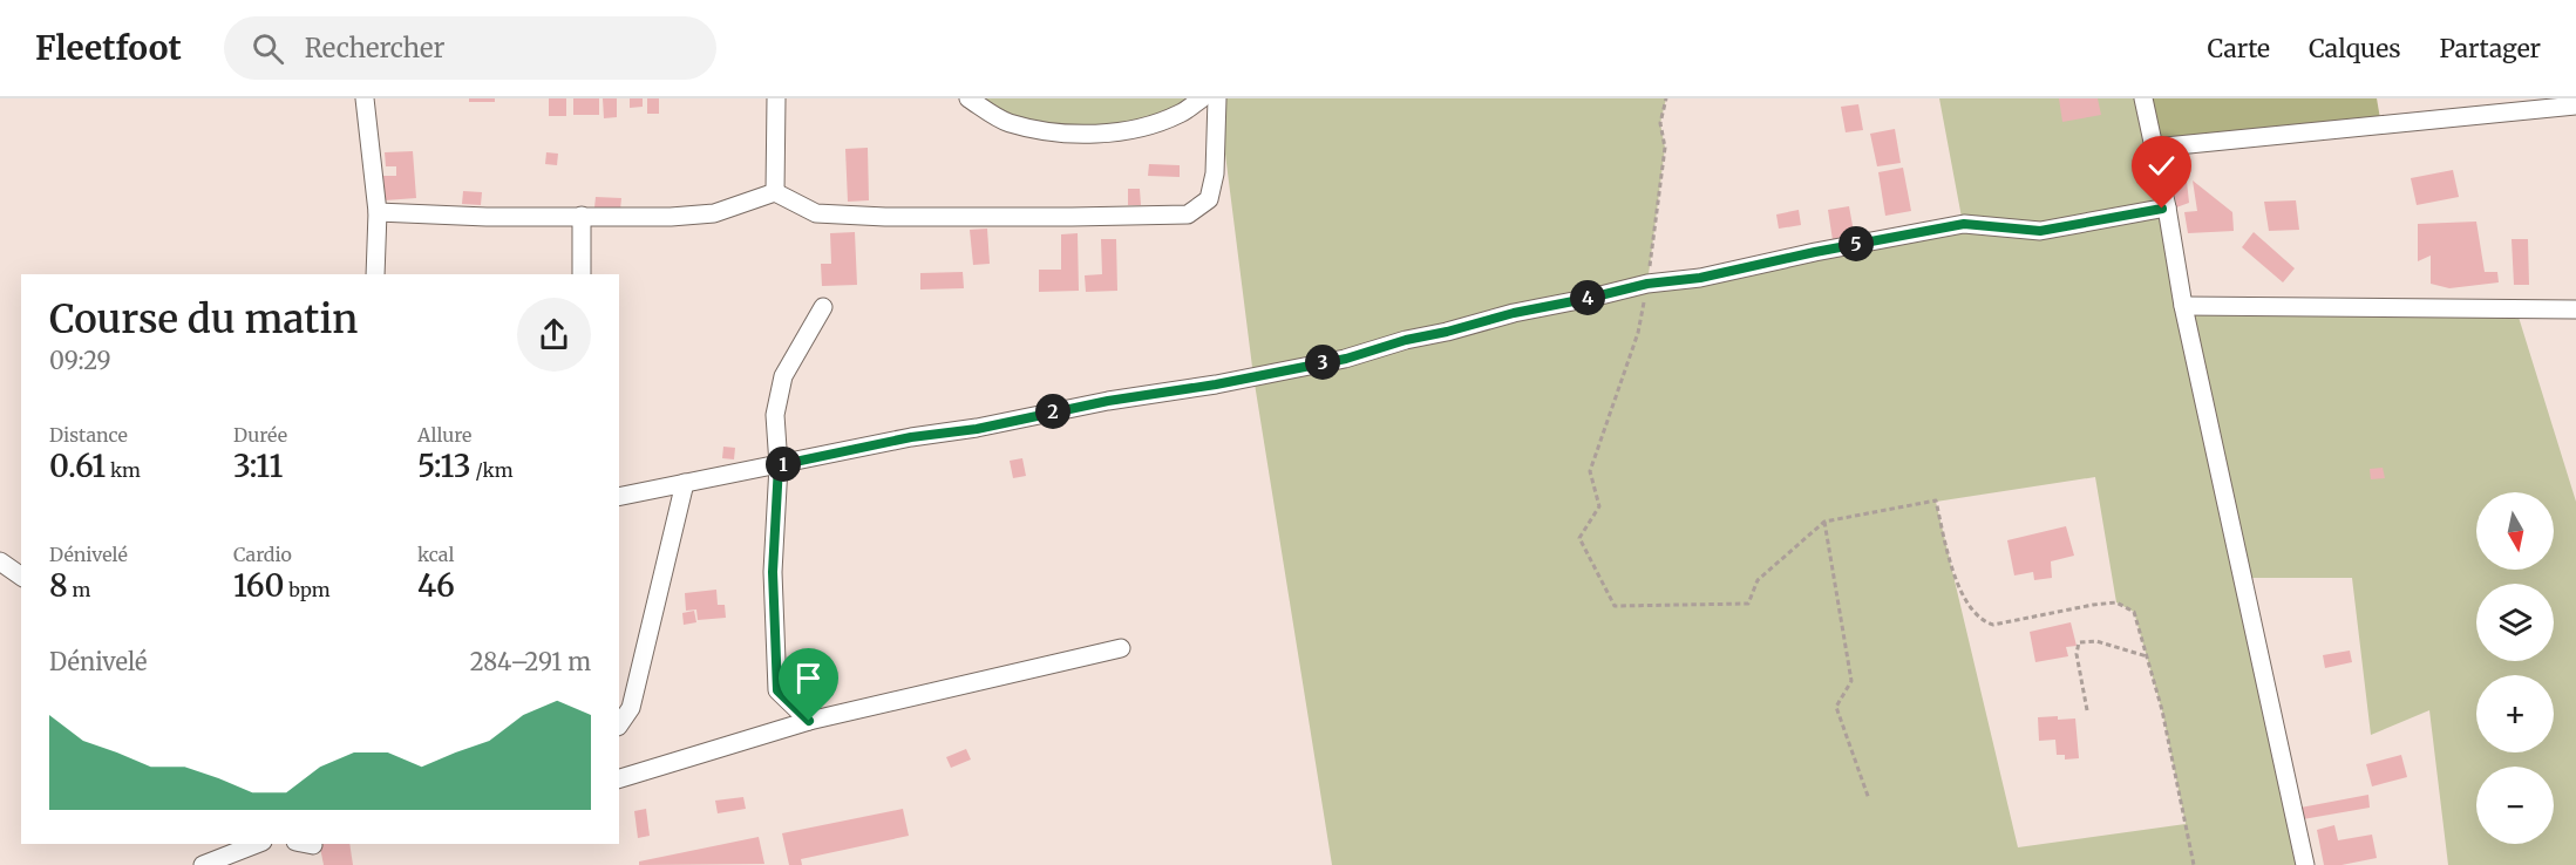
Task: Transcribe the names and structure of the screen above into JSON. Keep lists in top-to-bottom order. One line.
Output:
{"north":"bottom","page":{"header":"Fleetfoot","search":"Rechercher","nav":["Carte","Calques","Partager"],"pins":["5","4","3","2","1"],"heading":["Course du matin","09:29"],"stats":[["Distance","0.61 km"],["Durée","3:11"],["Allure","5:13 /km"],["Dénivelé","8 m"],["Cardio","160 bpm"],["kcal","46"]],"map_buttons":["+","−"],"chart":["Dénivelé","284–291 m"]}}
